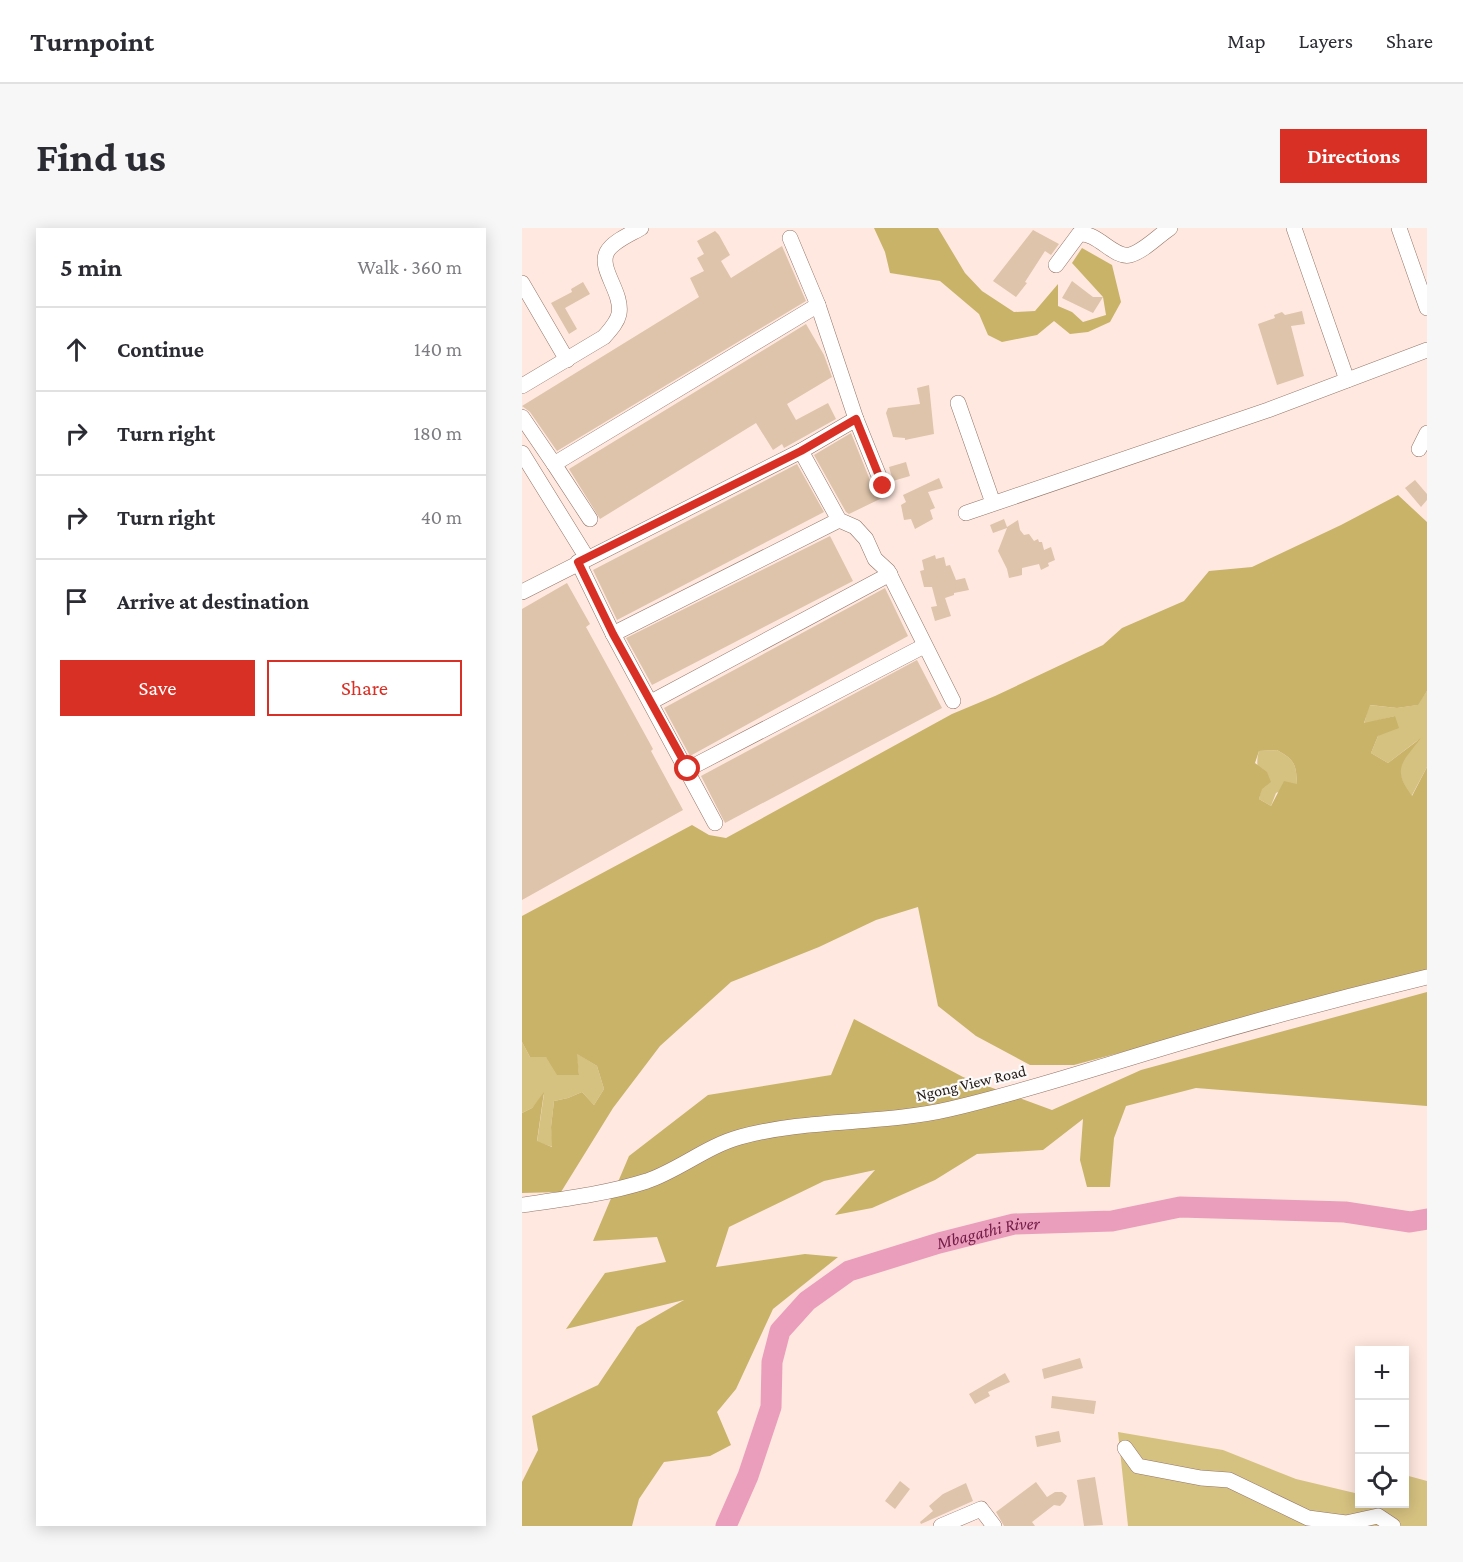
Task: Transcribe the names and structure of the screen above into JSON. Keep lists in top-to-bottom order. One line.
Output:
{"streets":{"street":["Ngong View Road"]},"water":["Mbagathi River"],"page":{"header":"Turnpoint","nav":["Map","Layers","Share"],"buttons":["Directions",["Save","Share"]],"title":"Find us","heading":["5 min","Walk · 360 m"],"list":[["Continue","140 m"],["Turn right","180 m"],["Turn right","40 m"],"Arrive at destination"],"map_buttons":["+","−"]}}
